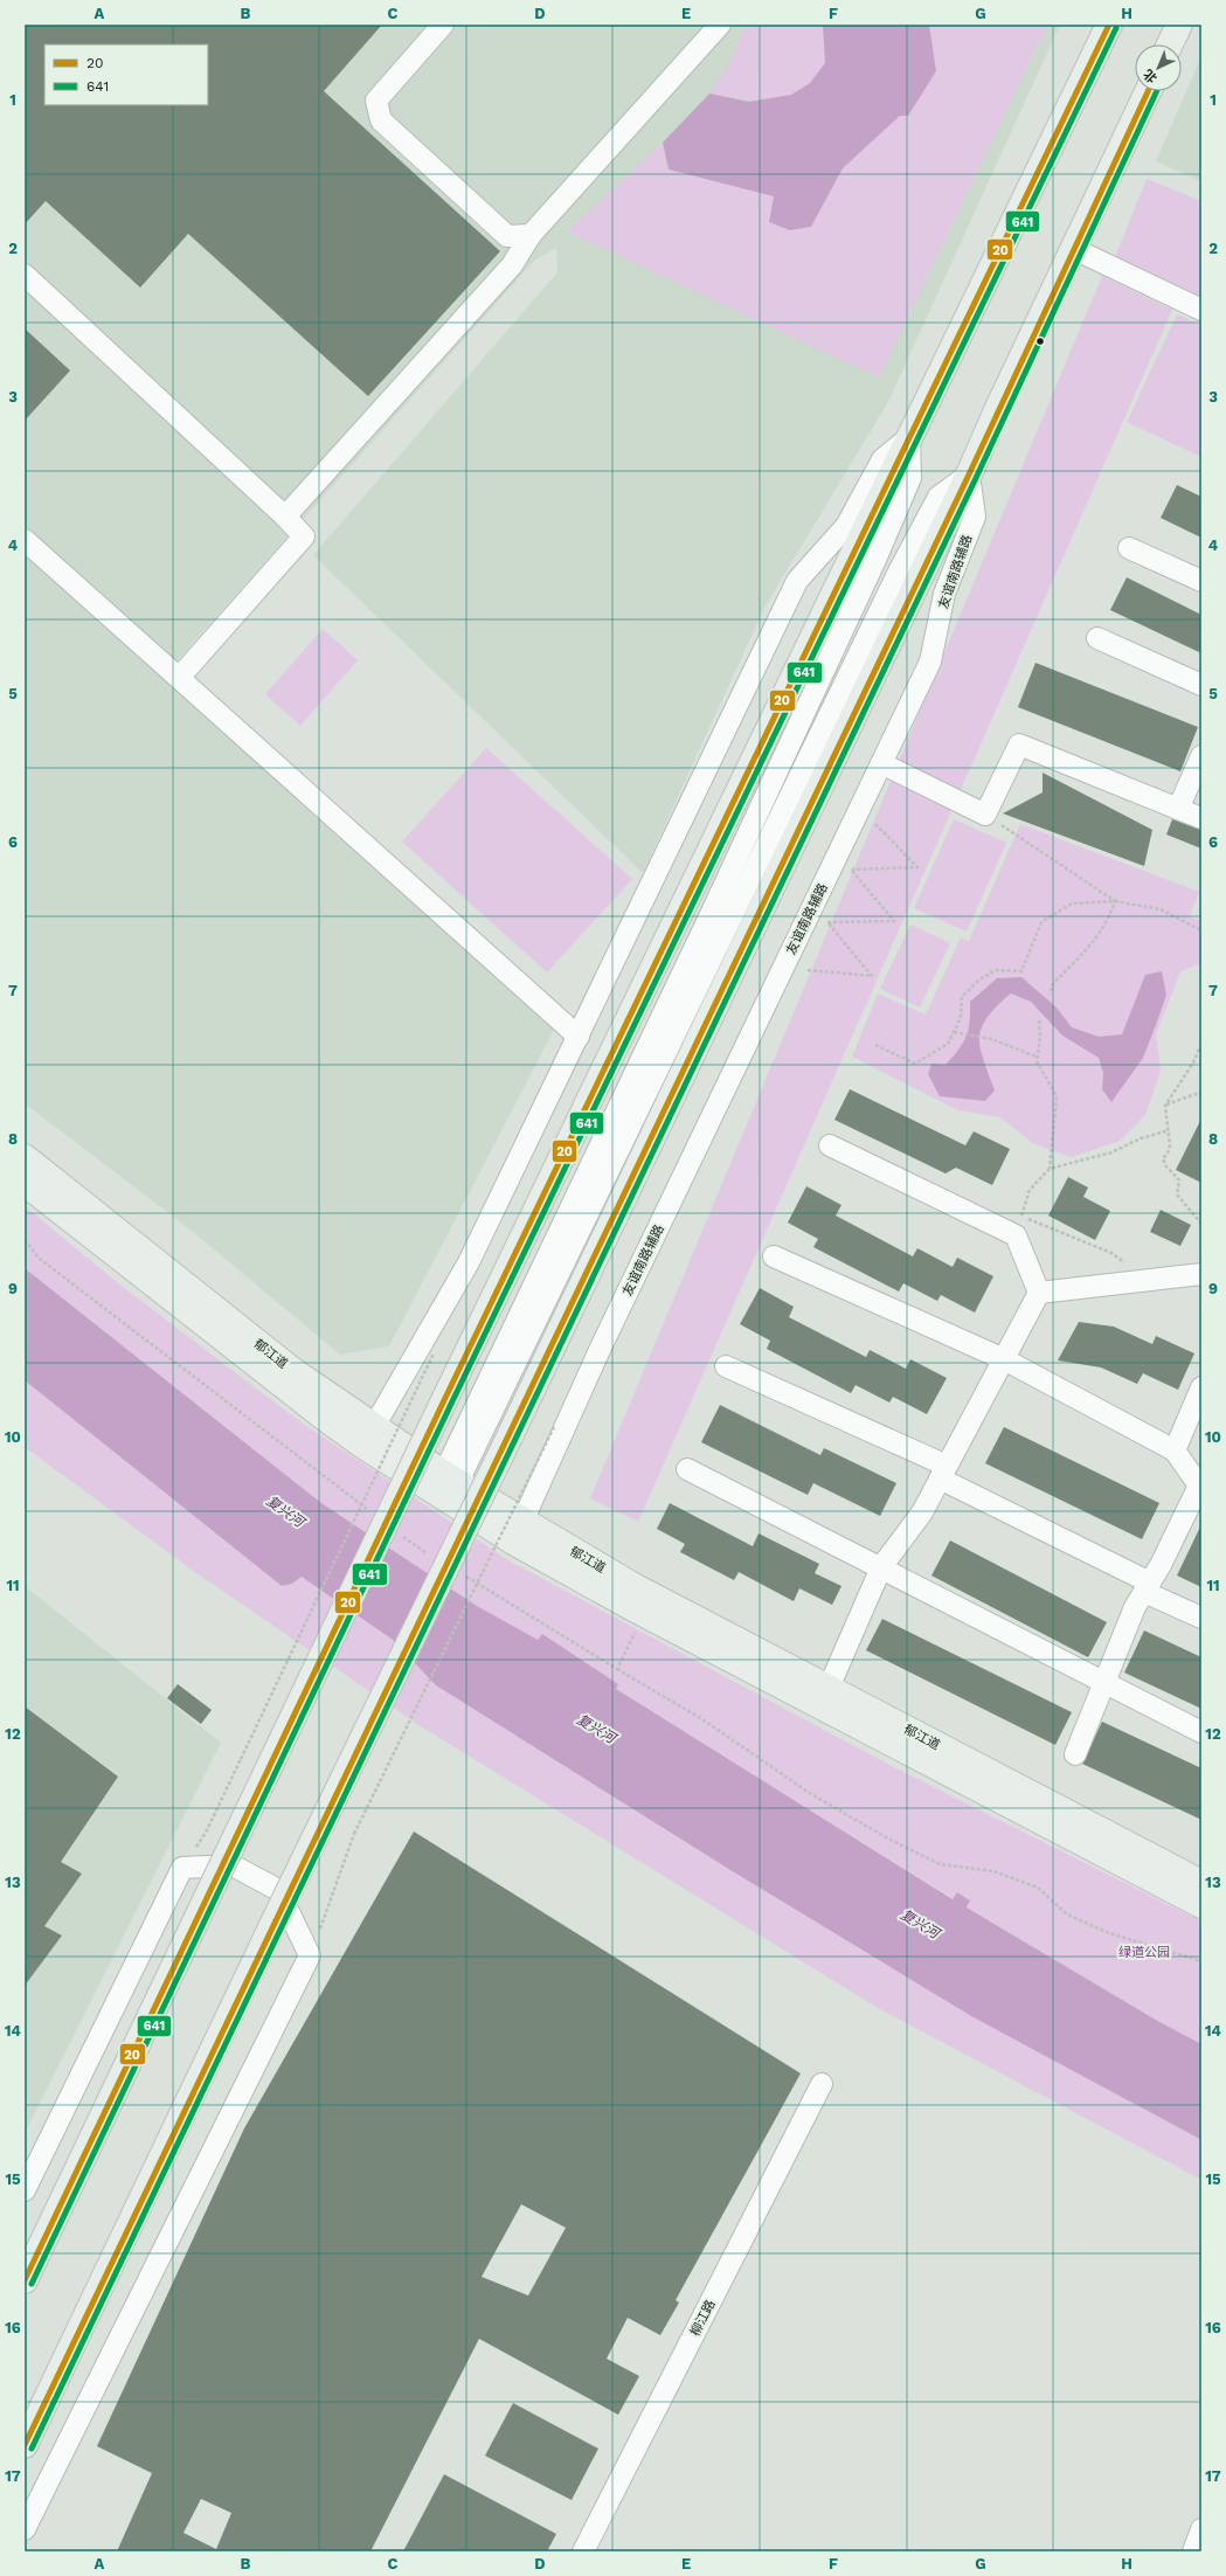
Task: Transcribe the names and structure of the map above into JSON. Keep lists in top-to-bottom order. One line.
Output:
{"streets":{"main road":["郁江道"],"street":["友谊南路辅路","柳江路"]},"crossings":[["友谊南路辅路","郁江道"]],"water":["复兴河"],"parks":["绿道公园"],"lines":["transit line 20","transit line 641"],"legend":["20","641"],"north":"bottom left","grid":{"columns":["A","B","C","D","E","F","G","H"],"rows":["1","2","3","4","5","6","7","8","9","10","11","12","13","14","15","16","17"]}}
